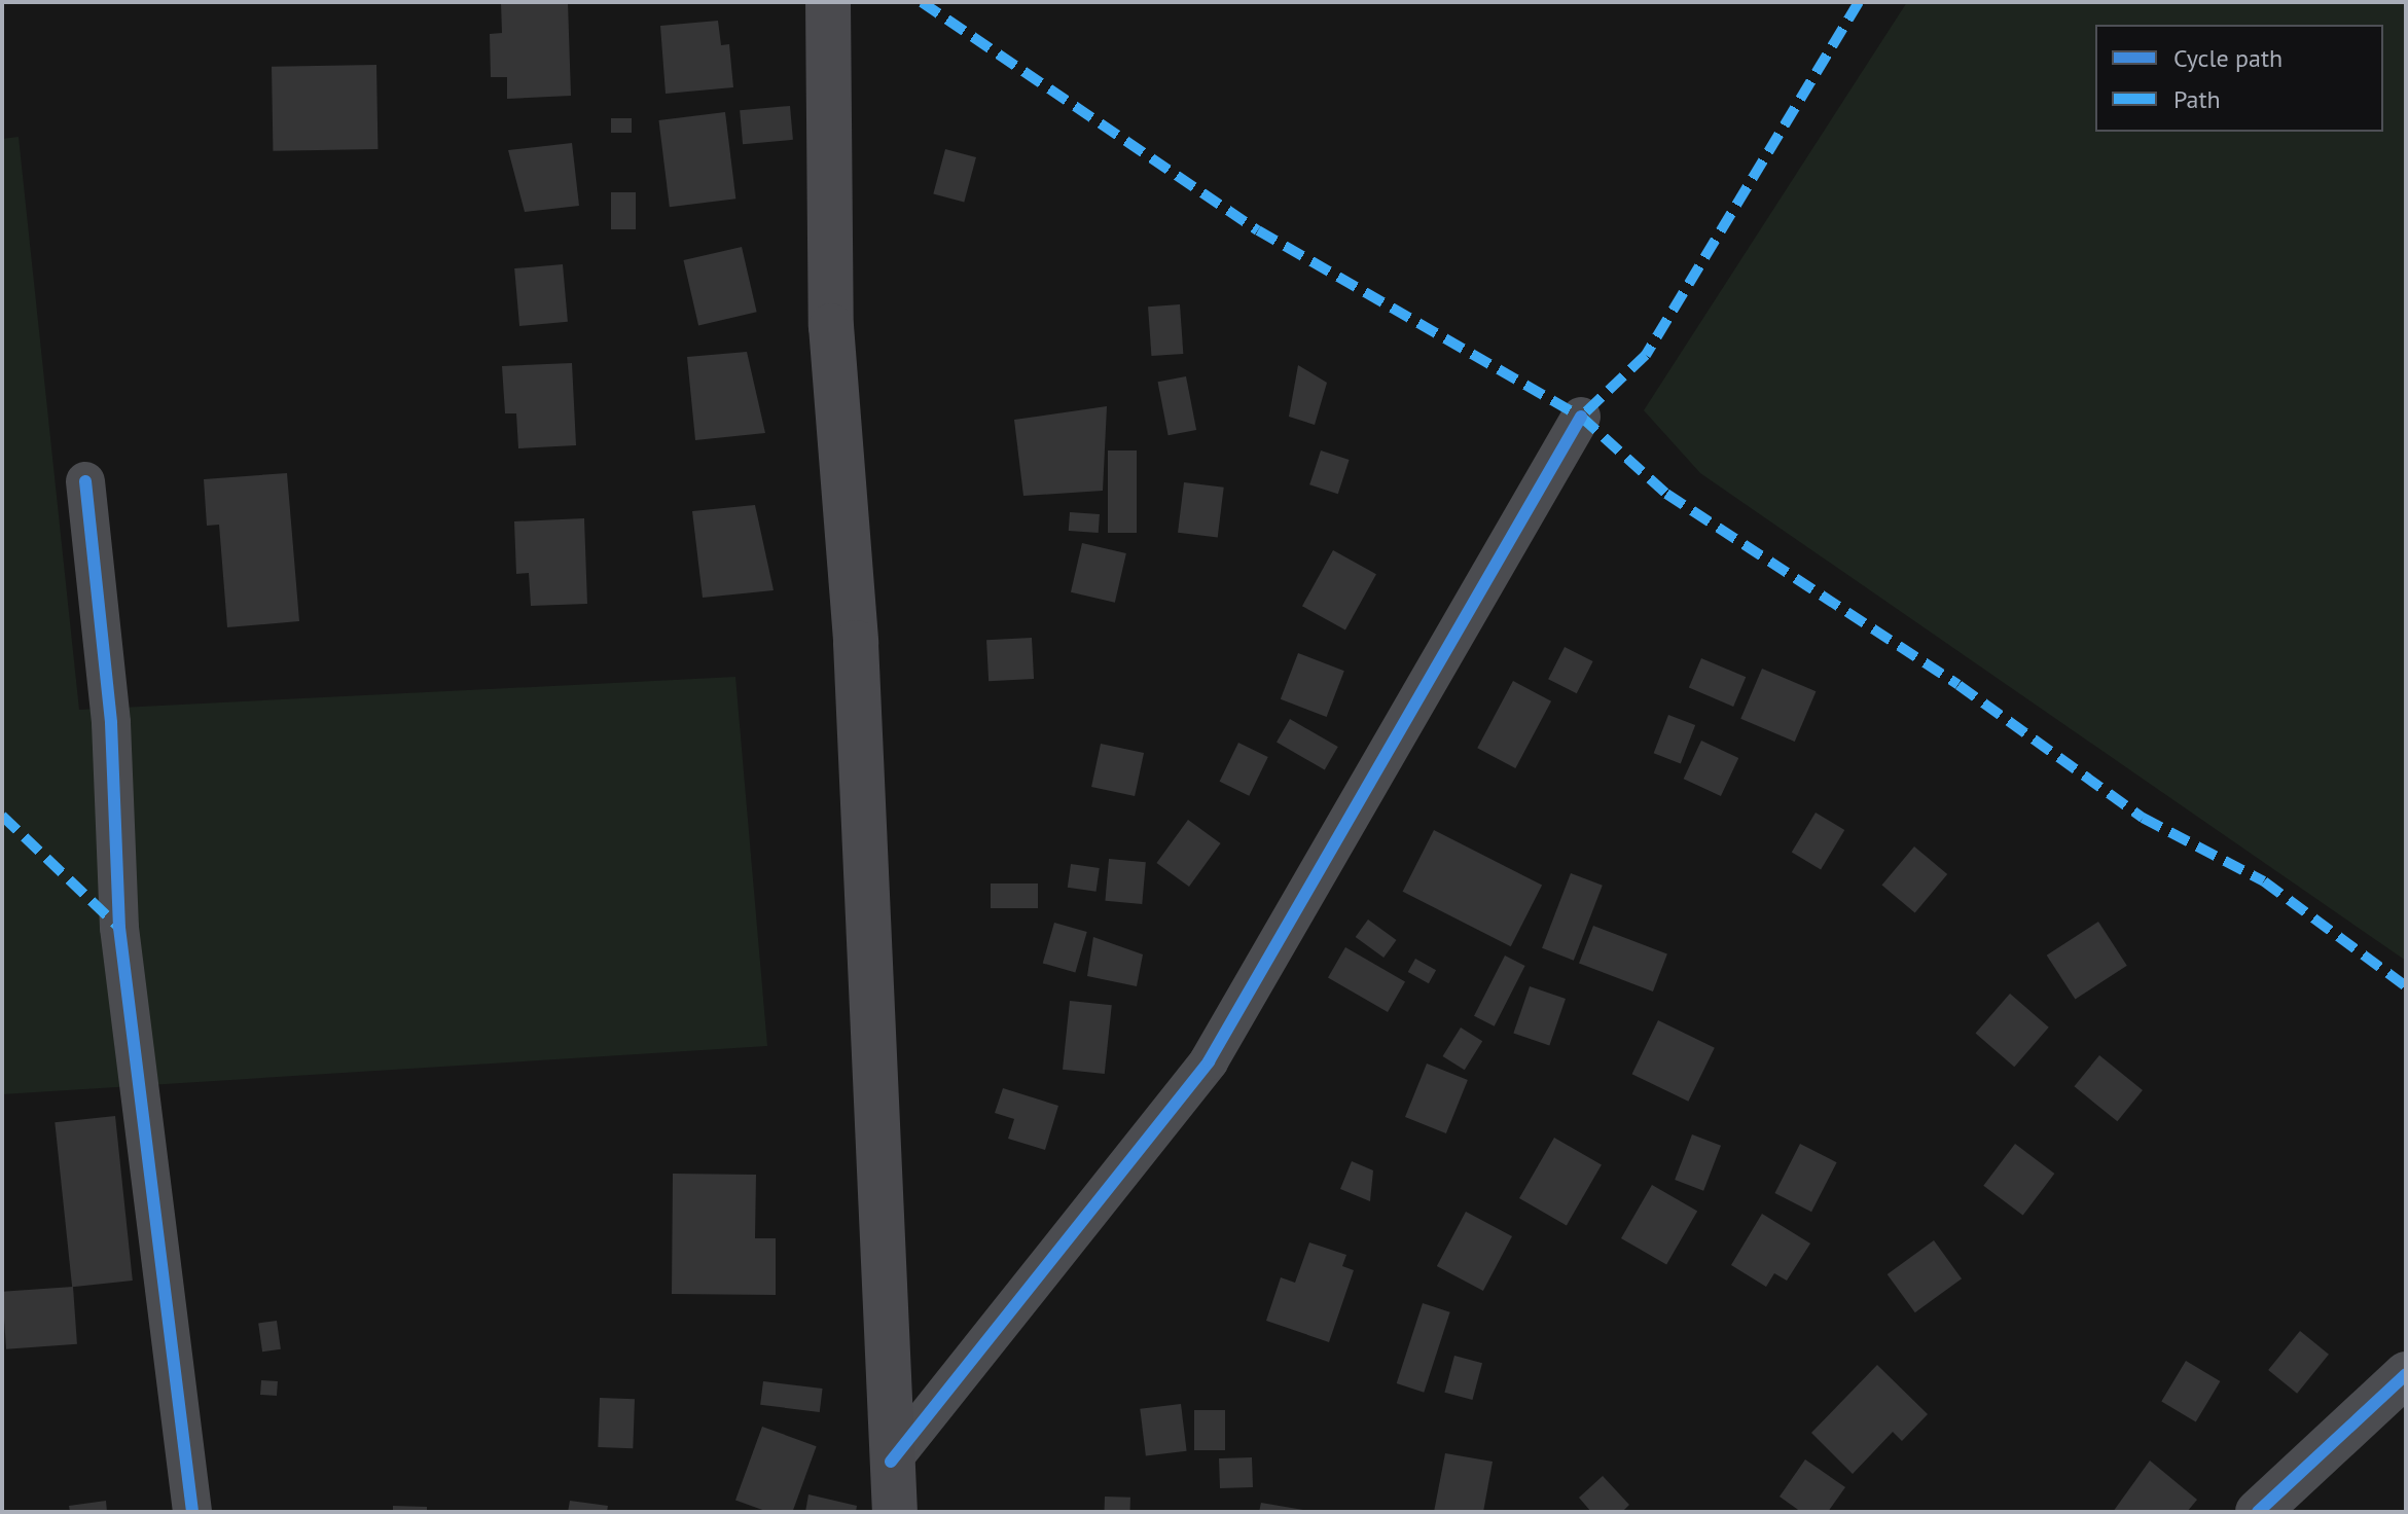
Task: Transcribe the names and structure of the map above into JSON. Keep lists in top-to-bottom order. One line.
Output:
{"legend":["Cycle path","Path"]}
